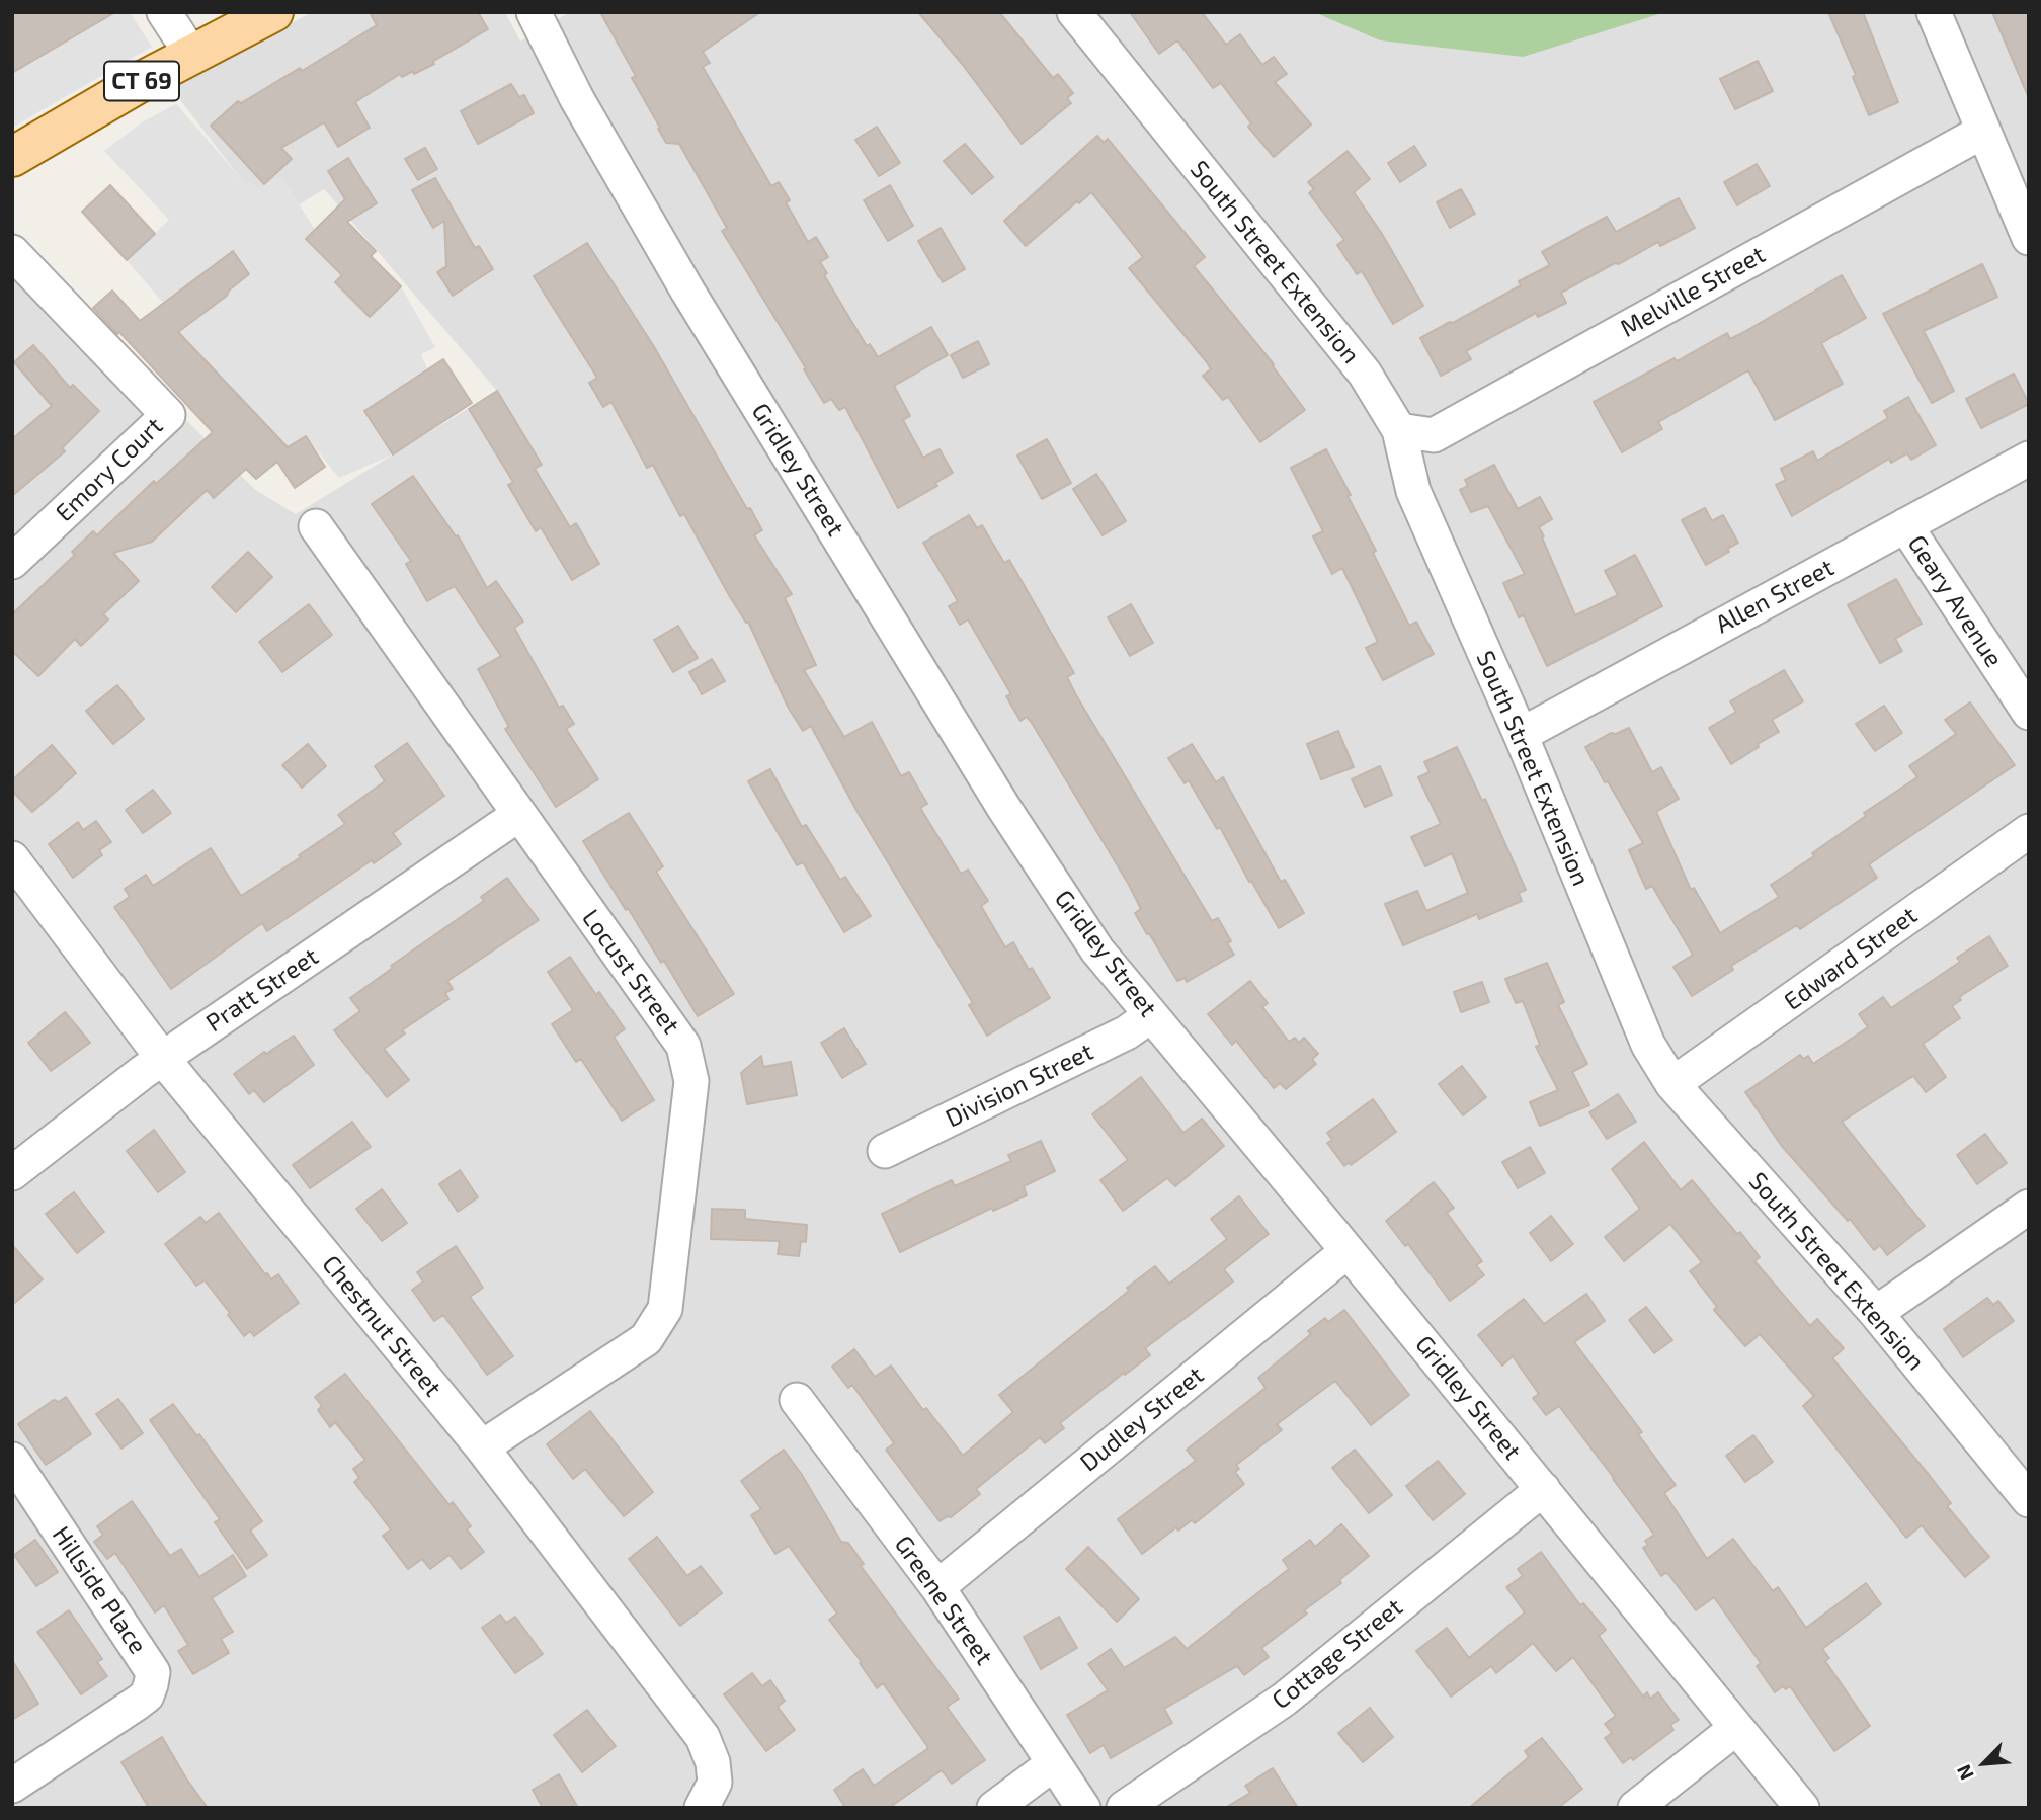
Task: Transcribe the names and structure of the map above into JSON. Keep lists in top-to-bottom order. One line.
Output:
{"streets":{"main road":["CT 69"],"street":["South Street Extension","Melville Street","Emory Court","Gridley Street","Allen Street","Geary Avenue","Edward Street","Locust Street","Pratt Street","Division Street","Chestnut Street","Dudley Street","Hillside Place","Greene Street","Cottage Street"]},"crossings":[["South Street Extension","Melville Street"],["South Street Extension","Allen Street"],["South Street Extension","Edward Street"],["Gridley Street","Division Street"],["Gridley Street","Dudley Street"],["Gridley Street","Cottage Street"],["Allen Street","Geary Avenue"],["Locust Street","Pratt Street"],["Locust Street","Chestnut Street"],["Pratt Street","Chestnut Street"],["Dudley Street","Greene Street"]],"north":"bottom left"}
